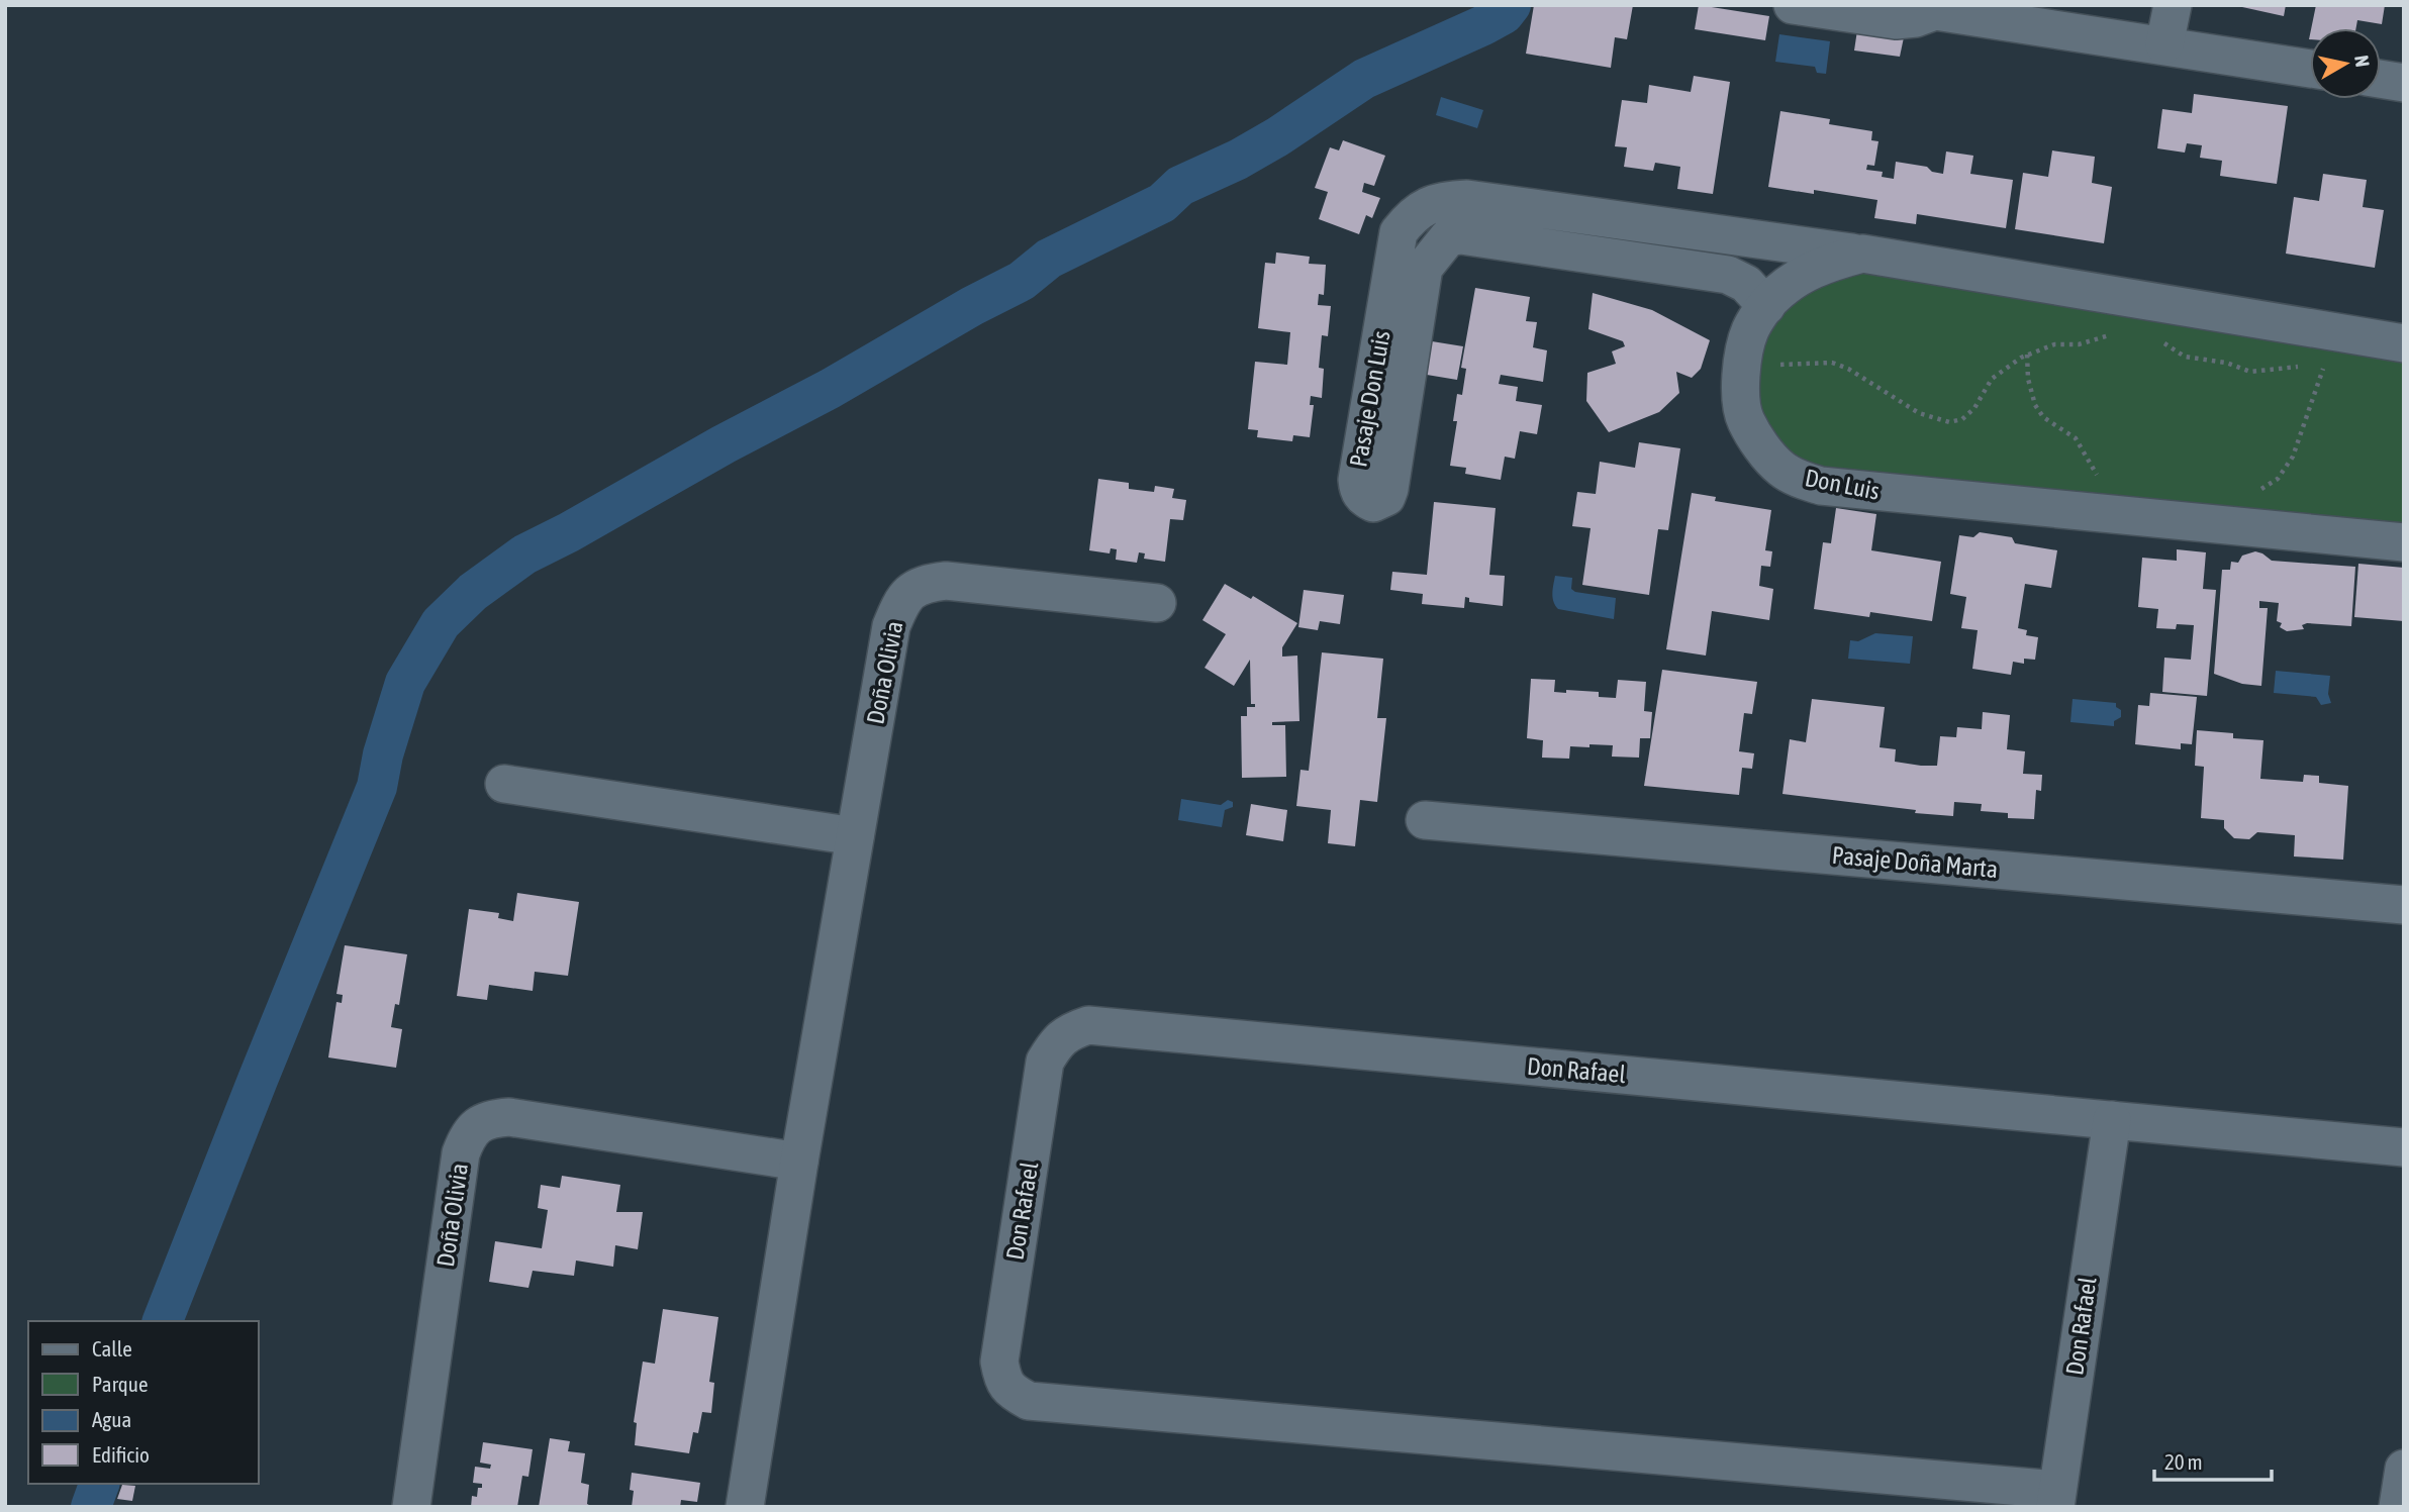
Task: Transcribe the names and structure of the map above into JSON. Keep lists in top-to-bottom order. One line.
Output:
{"streets":{"street":["Pasaje Don Luis","Don Luis","Doña Olivia","Pasaje Doña Marta","Don Rafael"]},"crossings":[["Pasaje Don Luis","Don Luis"]],"legend":["Calle","Parque","Agua","Edificio"],"scale_bar":"20 m","north":"right"}
